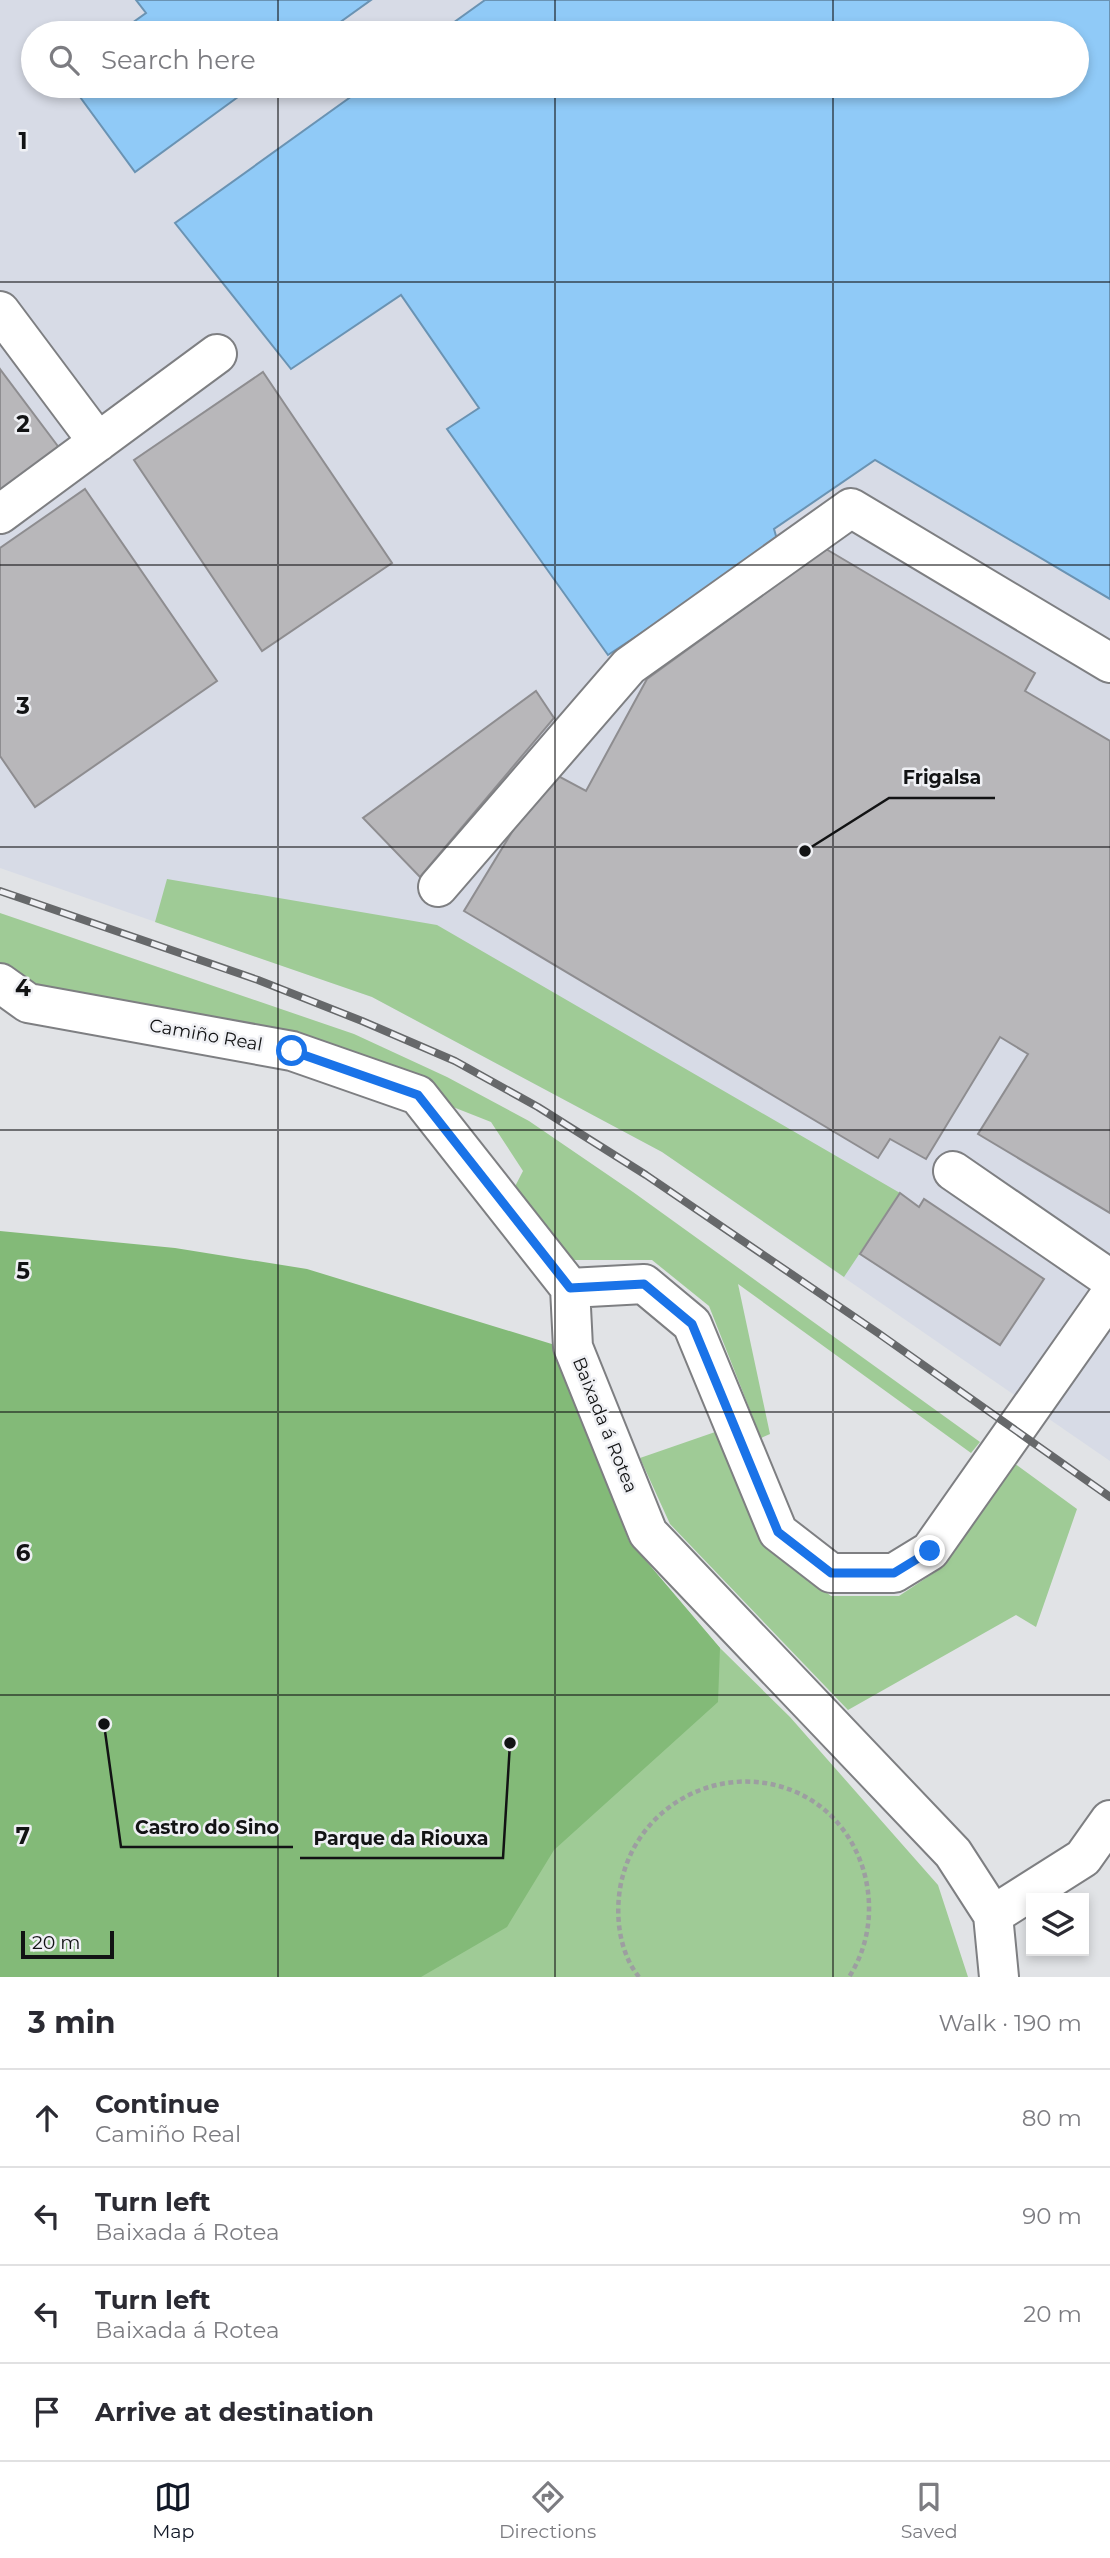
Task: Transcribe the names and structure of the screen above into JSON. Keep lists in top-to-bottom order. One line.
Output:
{"streets":{"street":["Camiño Real","Baixada á Rotea"]},"crossings":[["Camiño Real","Baixada á Rotea"]],"places":["Frigalsa","Castro do Sino","Parque da Riouxa"],"scale_bar":"20 m","page":{"search":"Search here","scale":"20 m","heading":["3 min","Walk · 190 m"],"list":[["Continue","Camiño Real","80 m"],["Turn left","Baixada á Rotea","90 m"],["Turn left","Baixada á Rotea","20 m"],"Arrive at destination"],"nav":["Map","Directions","Saved"]},"grid":{"rows":["1","2","3","4","5","6","7"]}}
